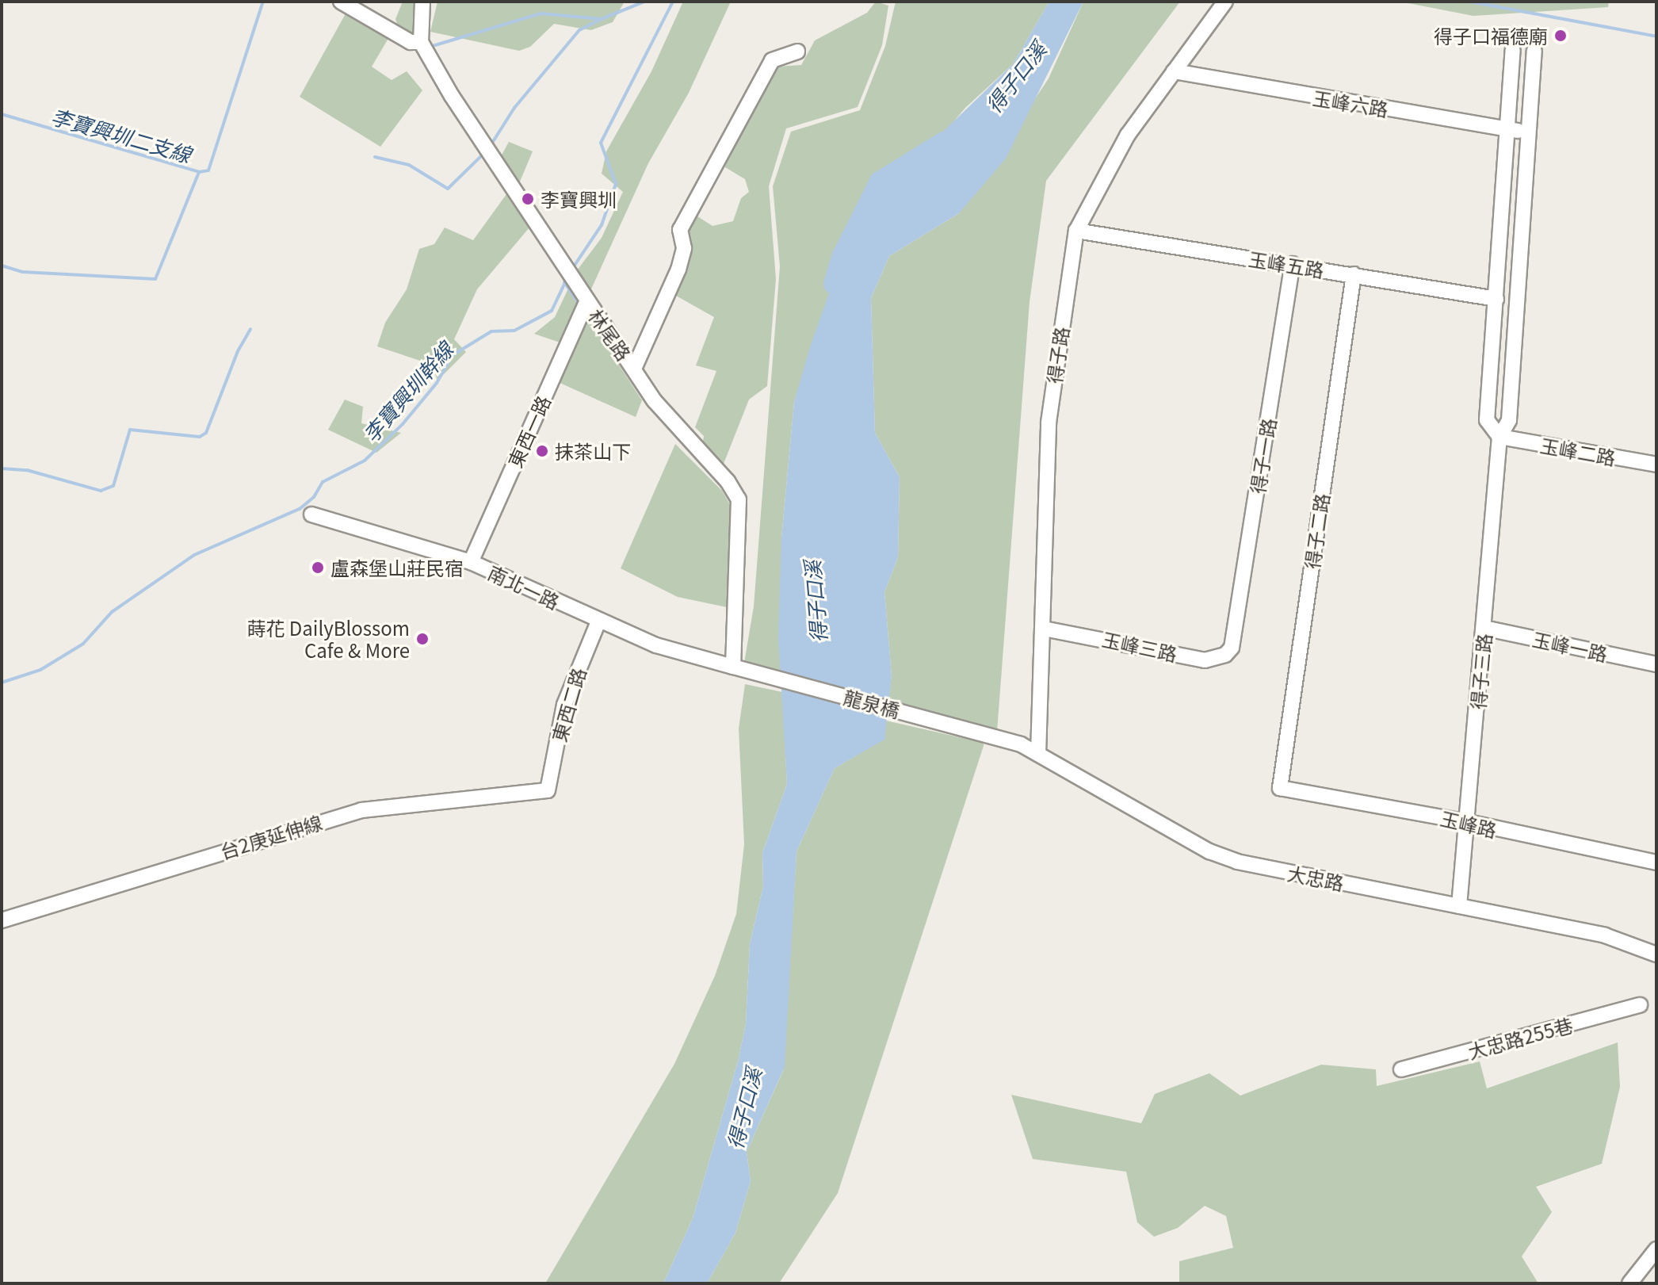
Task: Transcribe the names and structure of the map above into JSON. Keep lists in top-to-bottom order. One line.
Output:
{"streets":{"street":["玉峰六路","玉峰五路","林尾路","得子路","東西一路","玉峰二路","得子一路","得子二路","南北一路","玉峰三路","玉峰一路","得子三路","龍泉橋","東西二路","玉峰路","台2庚延伸線","大忠路","大忠路255巷"]},"crossings":[["玉峰六路","得子路"],["玉峰五路","得子路"],["玉峰五路","得子一路"],["玉峰五路","得子二路"],["林尾路","東西一路"],["林尾路","南北一路"],["林尾路","龍泉橋"],["得子路","玉峰三路"],["得子路","大忠路"],["東西一路","南北一路"],["玉峰二路","得子三路"],["得子一路","玉峰三路"],["得子二路","玉峰路"],["南北一路","龍泉橋"],["南北一路","東西二路"],["玉峰一路","得子三路"],["得子三路","玉峰路"],["得子三路","大忠路"],["龍泉橋","大忠路"],["東西二路","台2庚延伸線"]],"water":["得子口溪","李寶興圳二支線","李寶興圳幹線"],"places":["得子口福德廟","李寶興圳","抹茶山下","盧森堡山莊民宿","蒔花 DailyBlossom Cafe & More"]}
